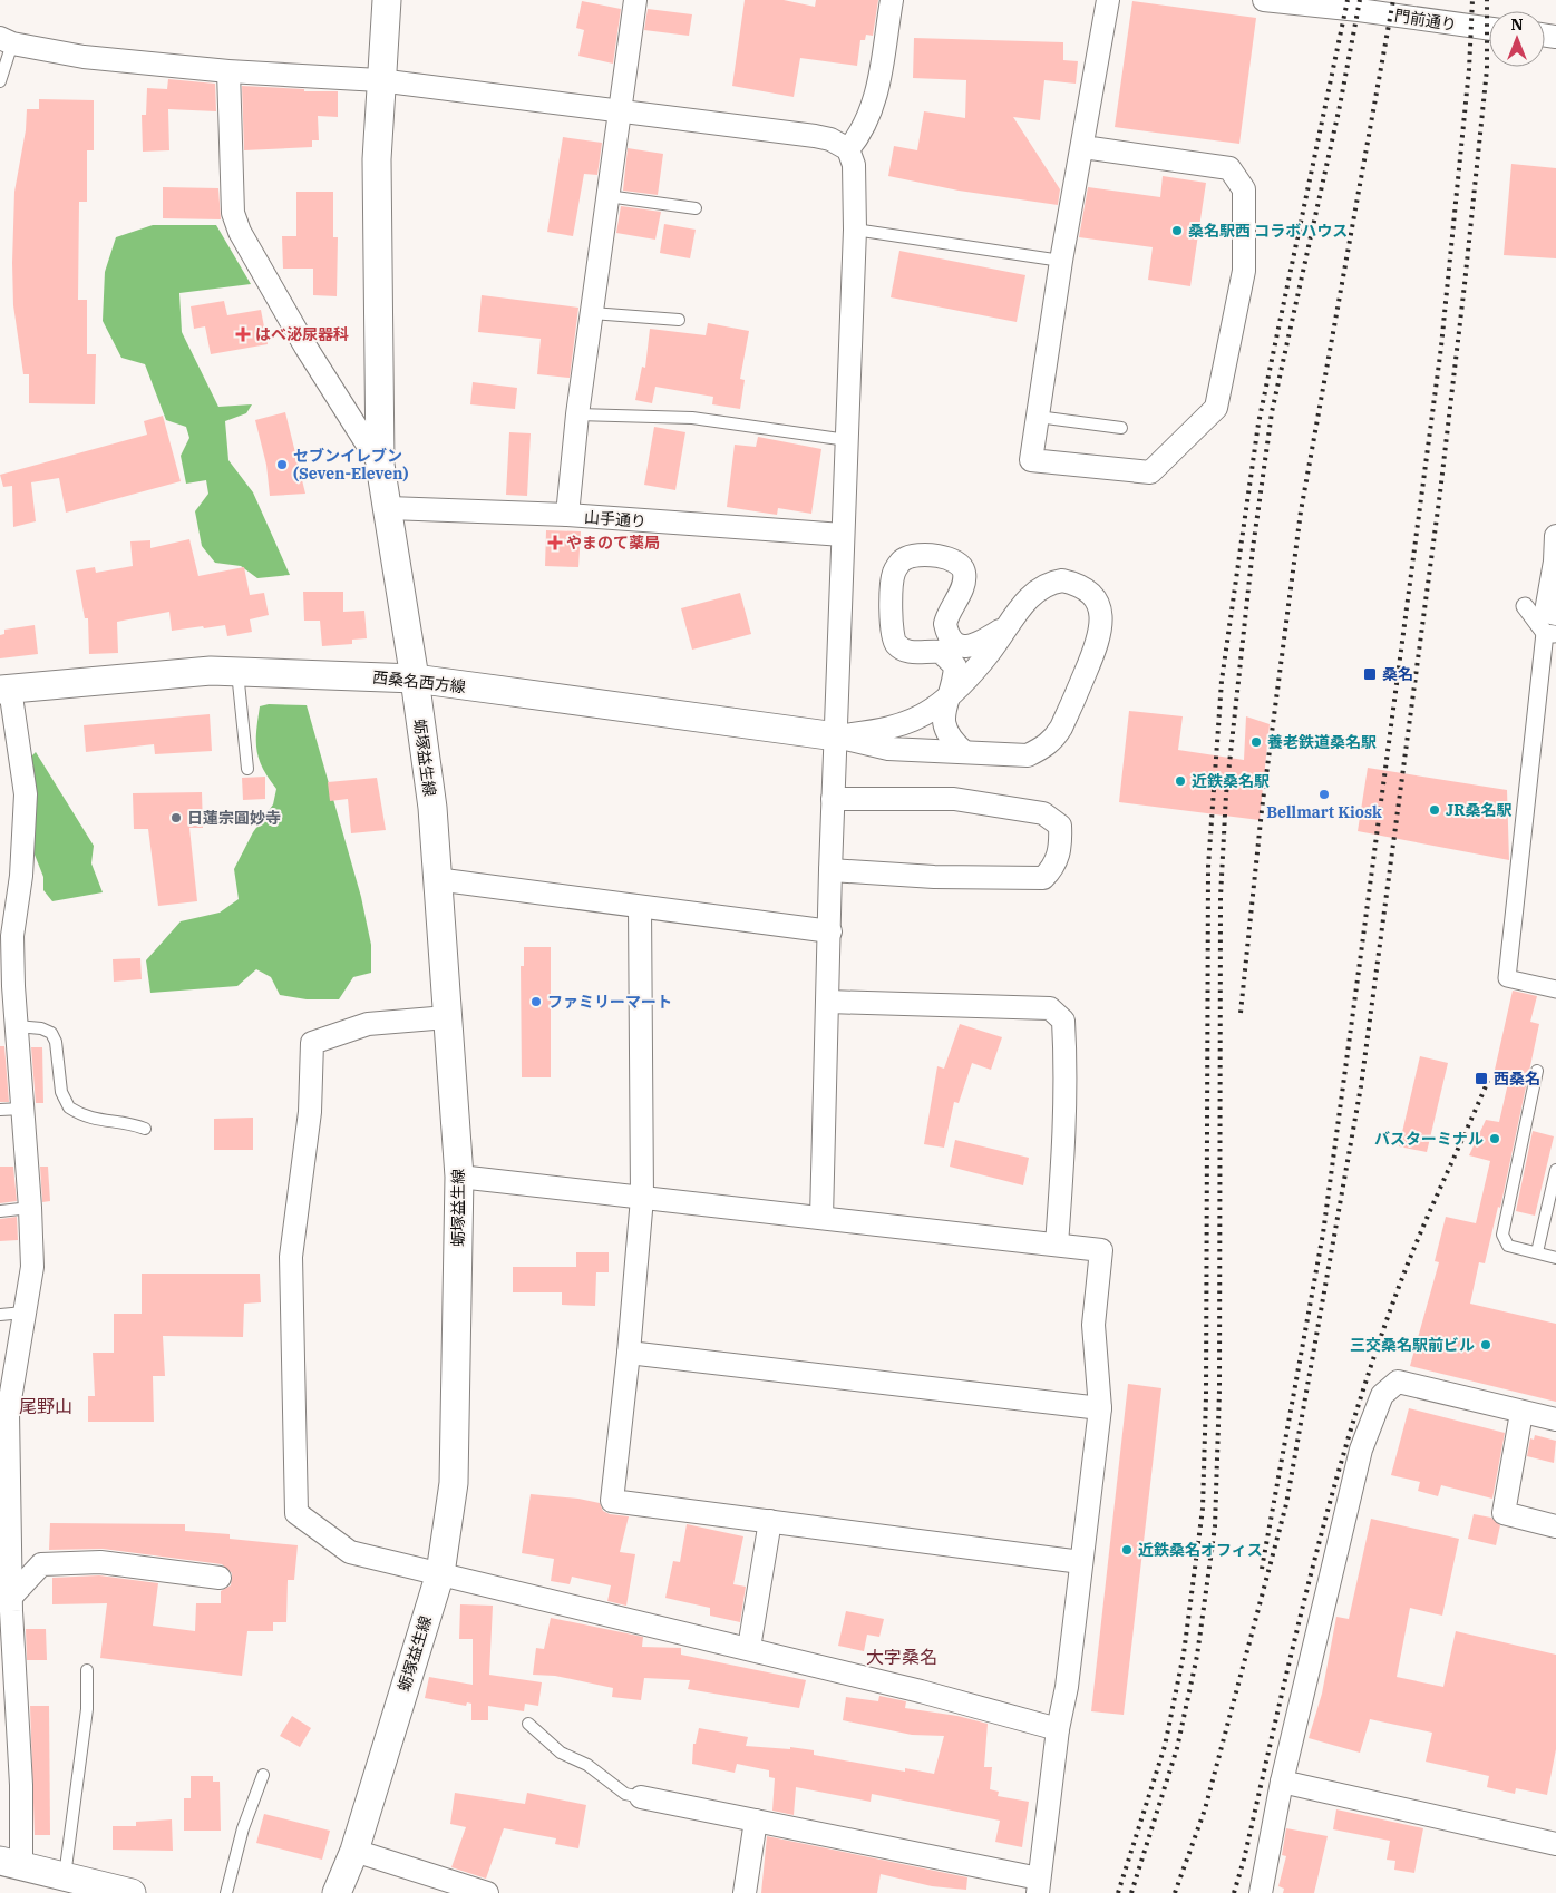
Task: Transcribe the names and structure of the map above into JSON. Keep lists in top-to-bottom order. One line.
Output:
{"streets":{"street":["門前通り","山手通り","西桑名西方線","蛎塚益生線"]},"crossings":[["山手通り","蛎塚益生線"],["西桑名西方線","蛎塚益生線"]],"districts":["尾野山","大字桑名"],"places":{"other":["桑名駅西 コラボハウス","セブンイレブン (Seven-Eleven)","養老鉄道桑名駅","近鉄桑名駅","Bellmart Kiosk","JR桑名駅","日蓮宗圓妙寺","ファミリーマート","バスターミナル","三交桑名駅前ビル","近鉄桑名オフィス"],"health":["はべ泌尿器科","やまのて薬局"],"transit":["桑名","西桑名"]},"north":"top"}
